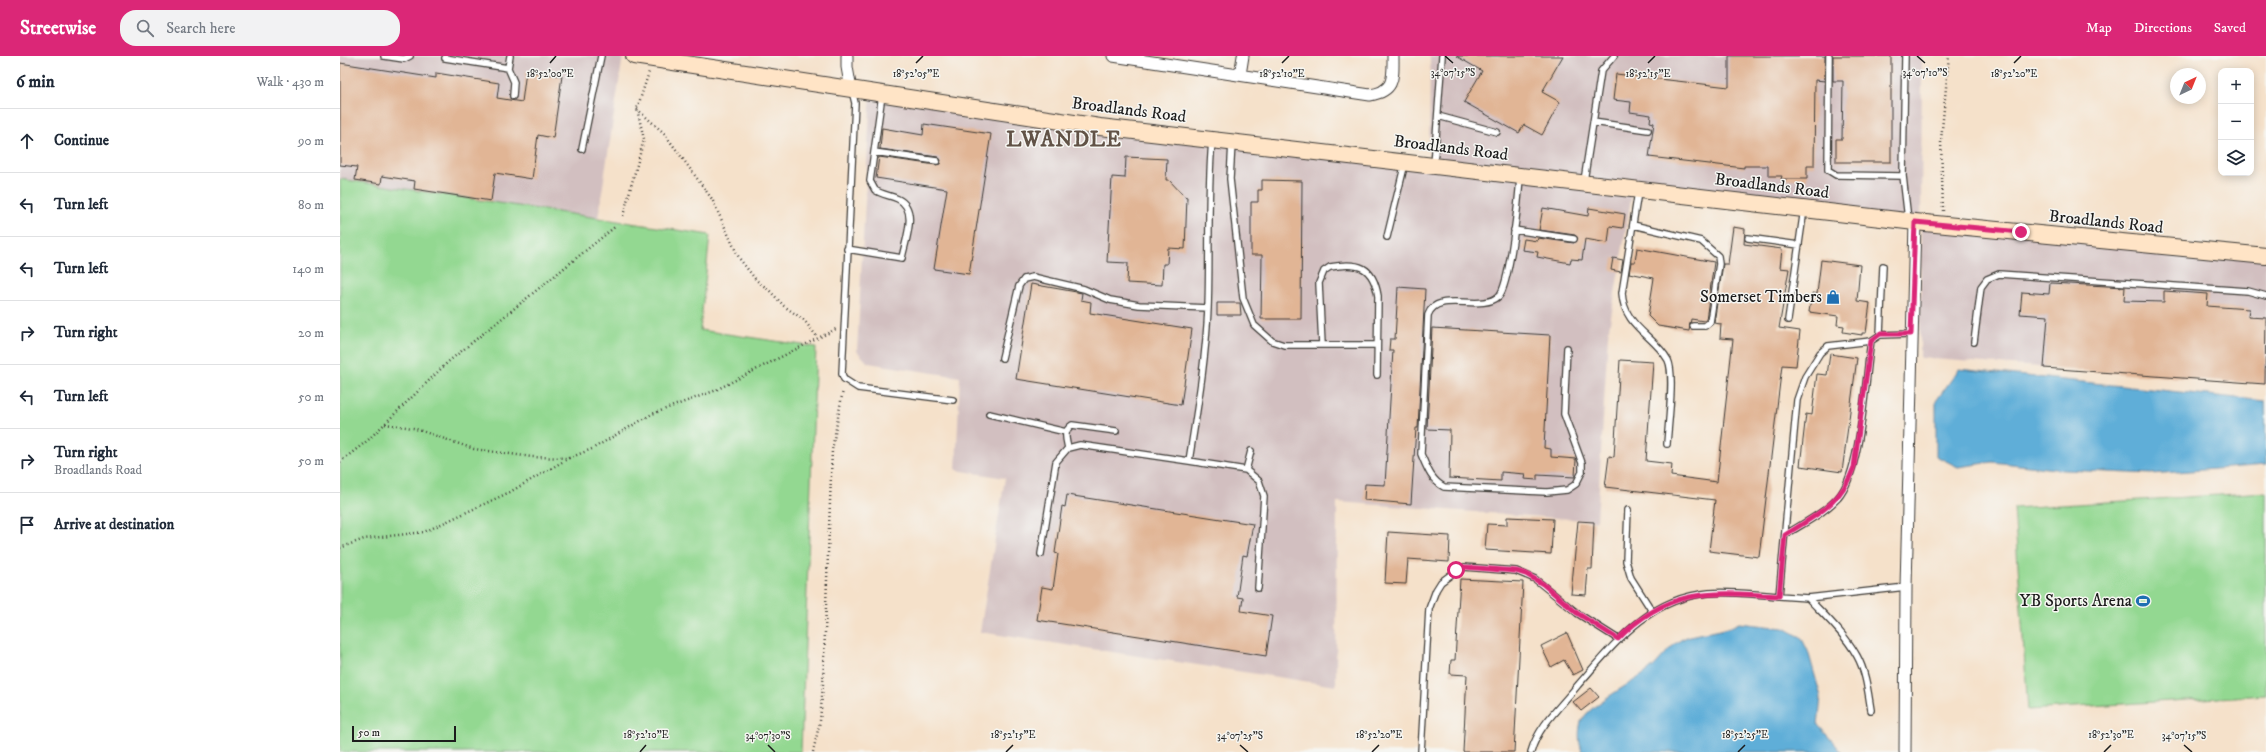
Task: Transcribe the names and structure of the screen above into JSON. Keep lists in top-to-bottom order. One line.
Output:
{"streets":{"main road":["Broadlands Road"]},"districts":["LWANDLE"],"places":{"shop":["Somerset Timbers"],"sports":["YB Sports Arena"]},"scale_bar":"50 m","north":"top right","page":{"header":"Streetwise","search":"Search here","nav":["Map","Directions","Saved"],"heading":["6 min","Walk · 430 m"],"map_buttons":["+","−"],"list":[["Continue","90 m"],["Turn left","80 m"],["Turn left","140 m"],["Turn right","20 m"],["Turn left","50 m"],["Turn right","Broadlands Road","50 m"],"Arrive at destination"],"scale":"50 m"},"coordinates":["34°07'10\"S","34°07'15\"S","18°52'00\"E","18°52'10\"E","18°52'15\"E","18°52'20\"E","18°52'05\"E","18°52'25\"E","18°52'30\"E","34°07'30\"S","34°07'25\"S"]}
